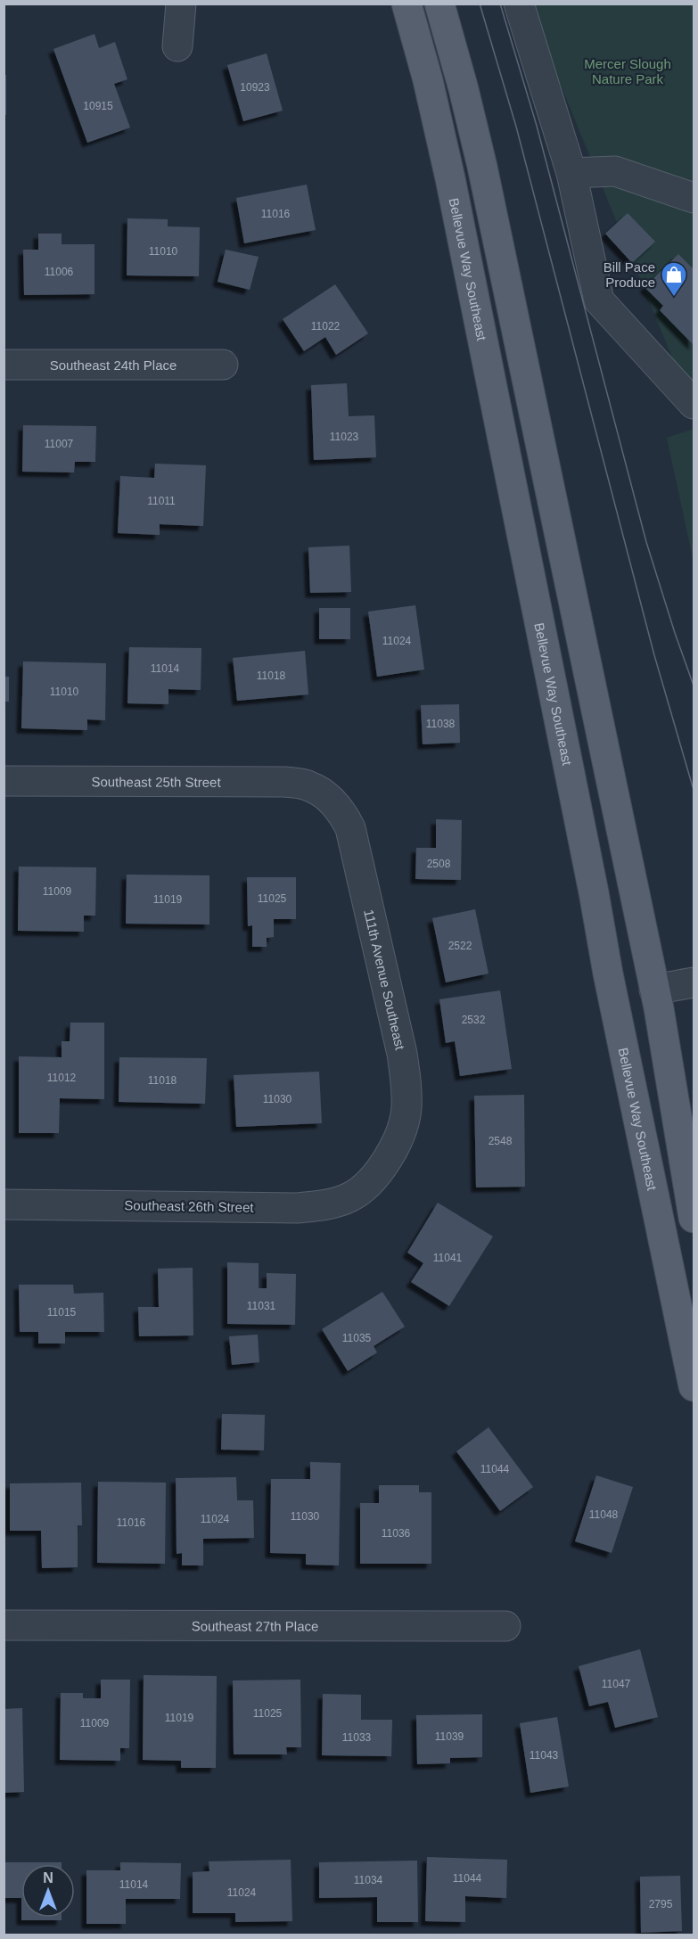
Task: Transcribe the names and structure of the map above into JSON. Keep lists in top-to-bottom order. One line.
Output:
{"streets":{"main road":["Bellevue Way Southeast"],"street":["Southeast 24th Place","Southeast 25th Street","111th Avenue Southeast","Southeast 26th Street","Southeast 27th Place"]},"crossings":[["Southeast 25th Street","111th Avenue Southeast"],["111th Avenue Southeast","Southeast 26th Street"]],"parks":["Mercer Slough Nature Park"],"places":{"shop":["Bill Pace Produce"]},"house_numbers":["10923","10915","11016","11010","11006","11022","11023","11007","11011","11024","11014","11018","11010","11038","2508","11009","11025","11019","2522","2532","11012","11018","11030","2548","11041","11031","11015","11035","11044","11048","11030","11024","11016","11036","11047","11025","11019","11009","11039","11033","11043","11044","11034","11014","11024","2795"],"north":"top"}
